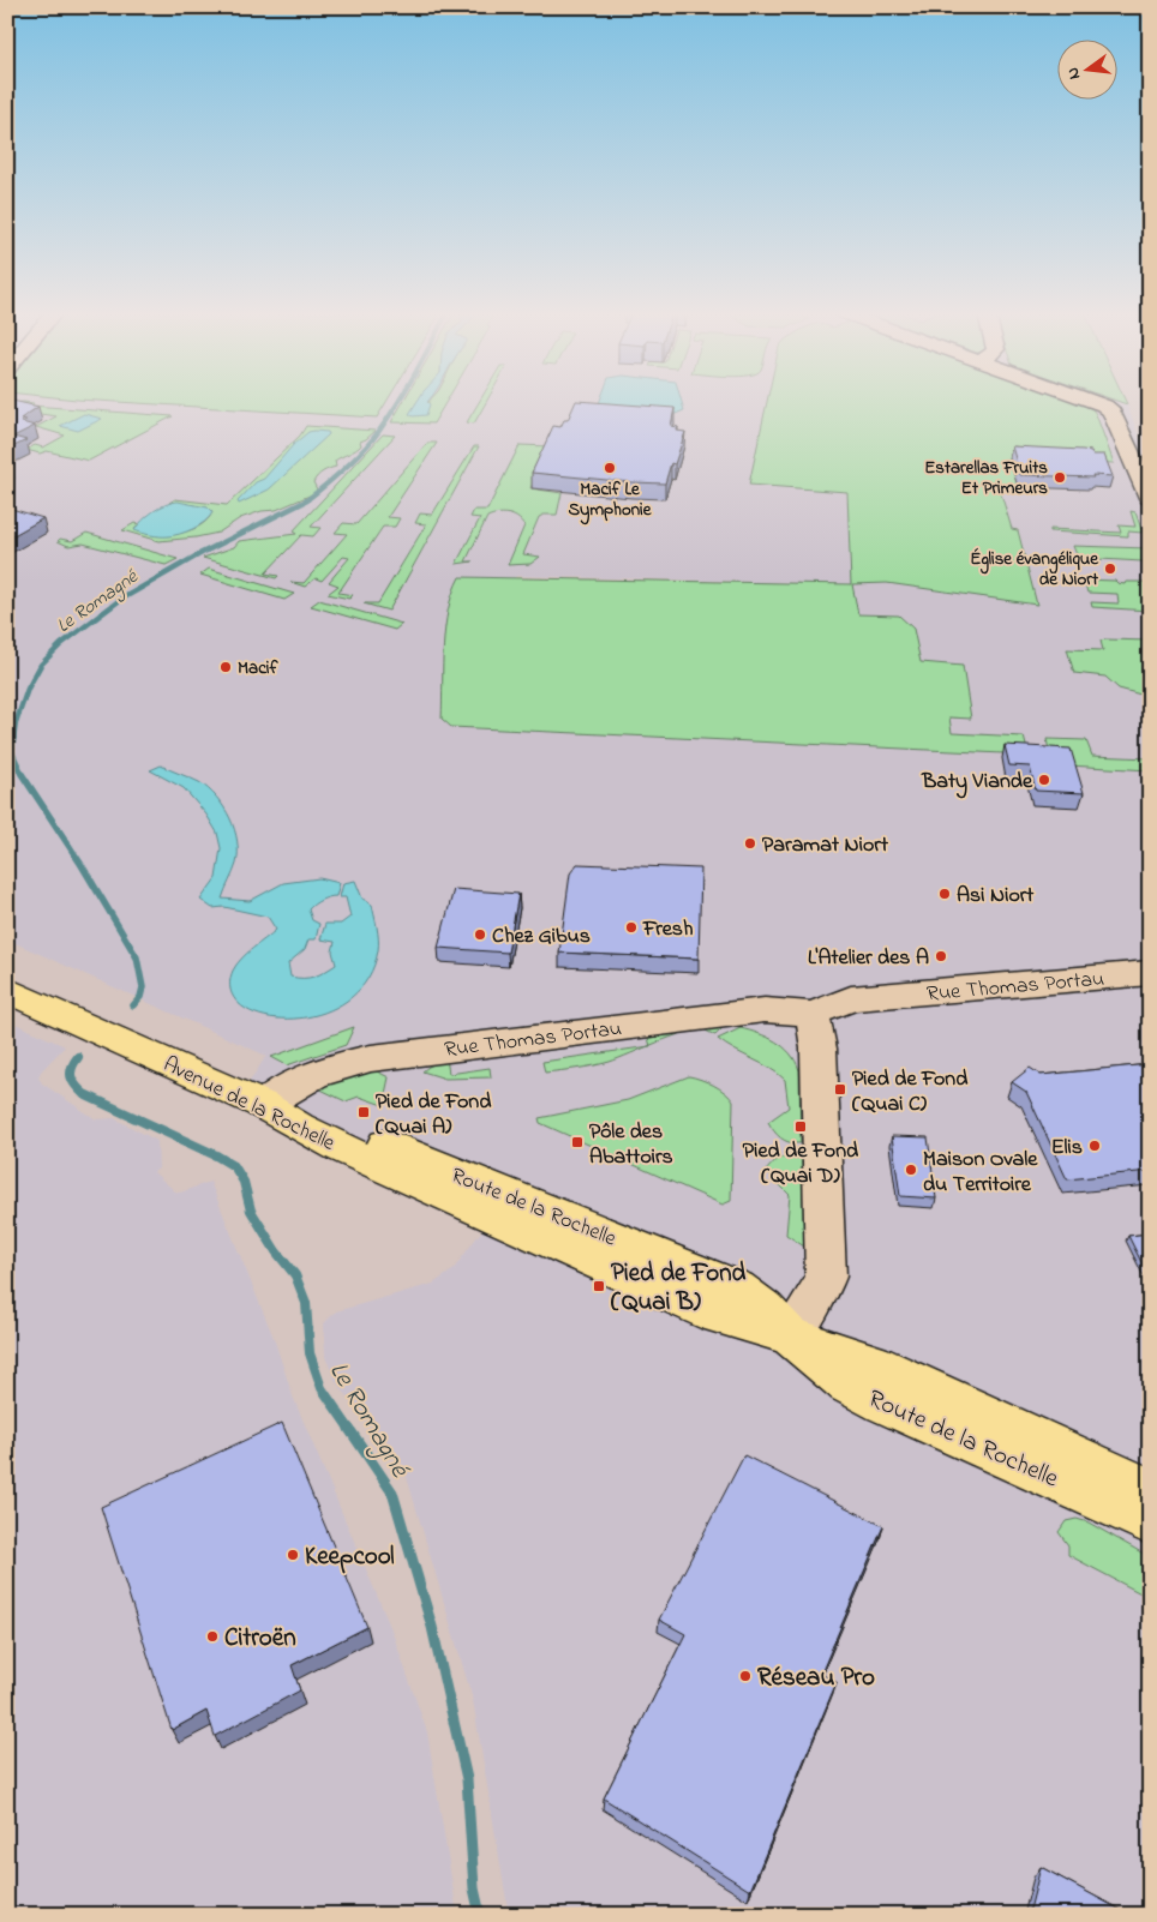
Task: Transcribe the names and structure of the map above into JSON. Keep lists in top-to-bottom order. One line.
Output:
{"streets":{"main road":["Avenue de la Rochelle","Route de la Rochelle"],"street":["Rue Thomas Portau"]},"crossings":[["Rue Thomas Portau","Avenue de la Rochelle"],["Rue Thomas Portau","Route de la Rochelle"],["Avenue de la Rochelle","Route de la Rochelle"]],"water":["Le Romagné"],"places":{"other":["Macif Le Symphonie","Estarellas Fruits Et Primeurs","Église évangélique de Niort","Macif","Baty Viande","Paramat Niort","Asi Niort","Fresh","Chez Gibus","L'Atelier des A","Elis","Maison Ovale du Territoire","Keepcool","Citroën","Réseau Pro"],"transit":["Pied de Fond (Quai C)","Pied de Fond (Quai A)","Pied de Fond (Quai D)","Pôle des Abattoirs","Pied de Fond (Quai B)"]},"north":"left"}
